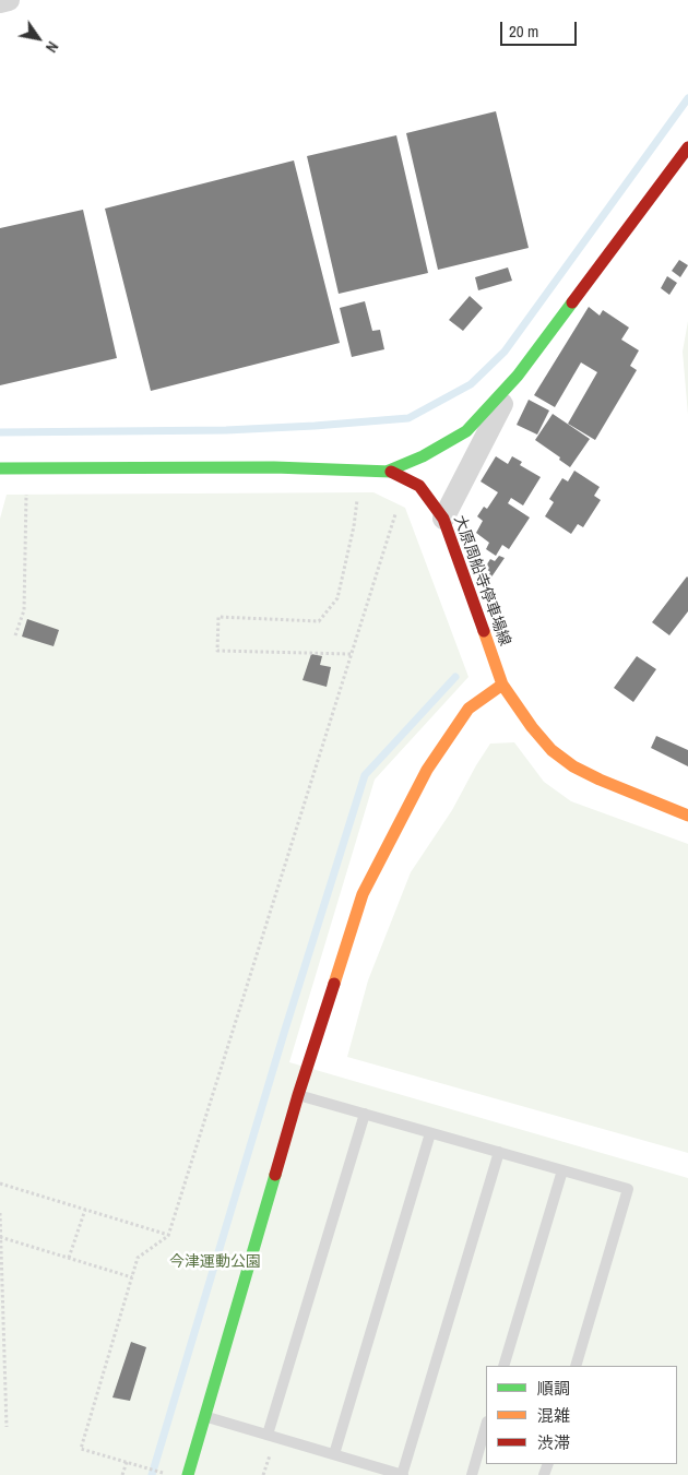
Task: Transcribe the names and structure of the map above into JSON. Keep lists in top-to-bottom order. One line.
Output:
{"streets":{"street":["大原周船寺停車場線"]},"parks":["今津運動公園"],"legend":["順調","混雑","渋滞"],"scale_bar":"20 m","north":"bottom right"}
